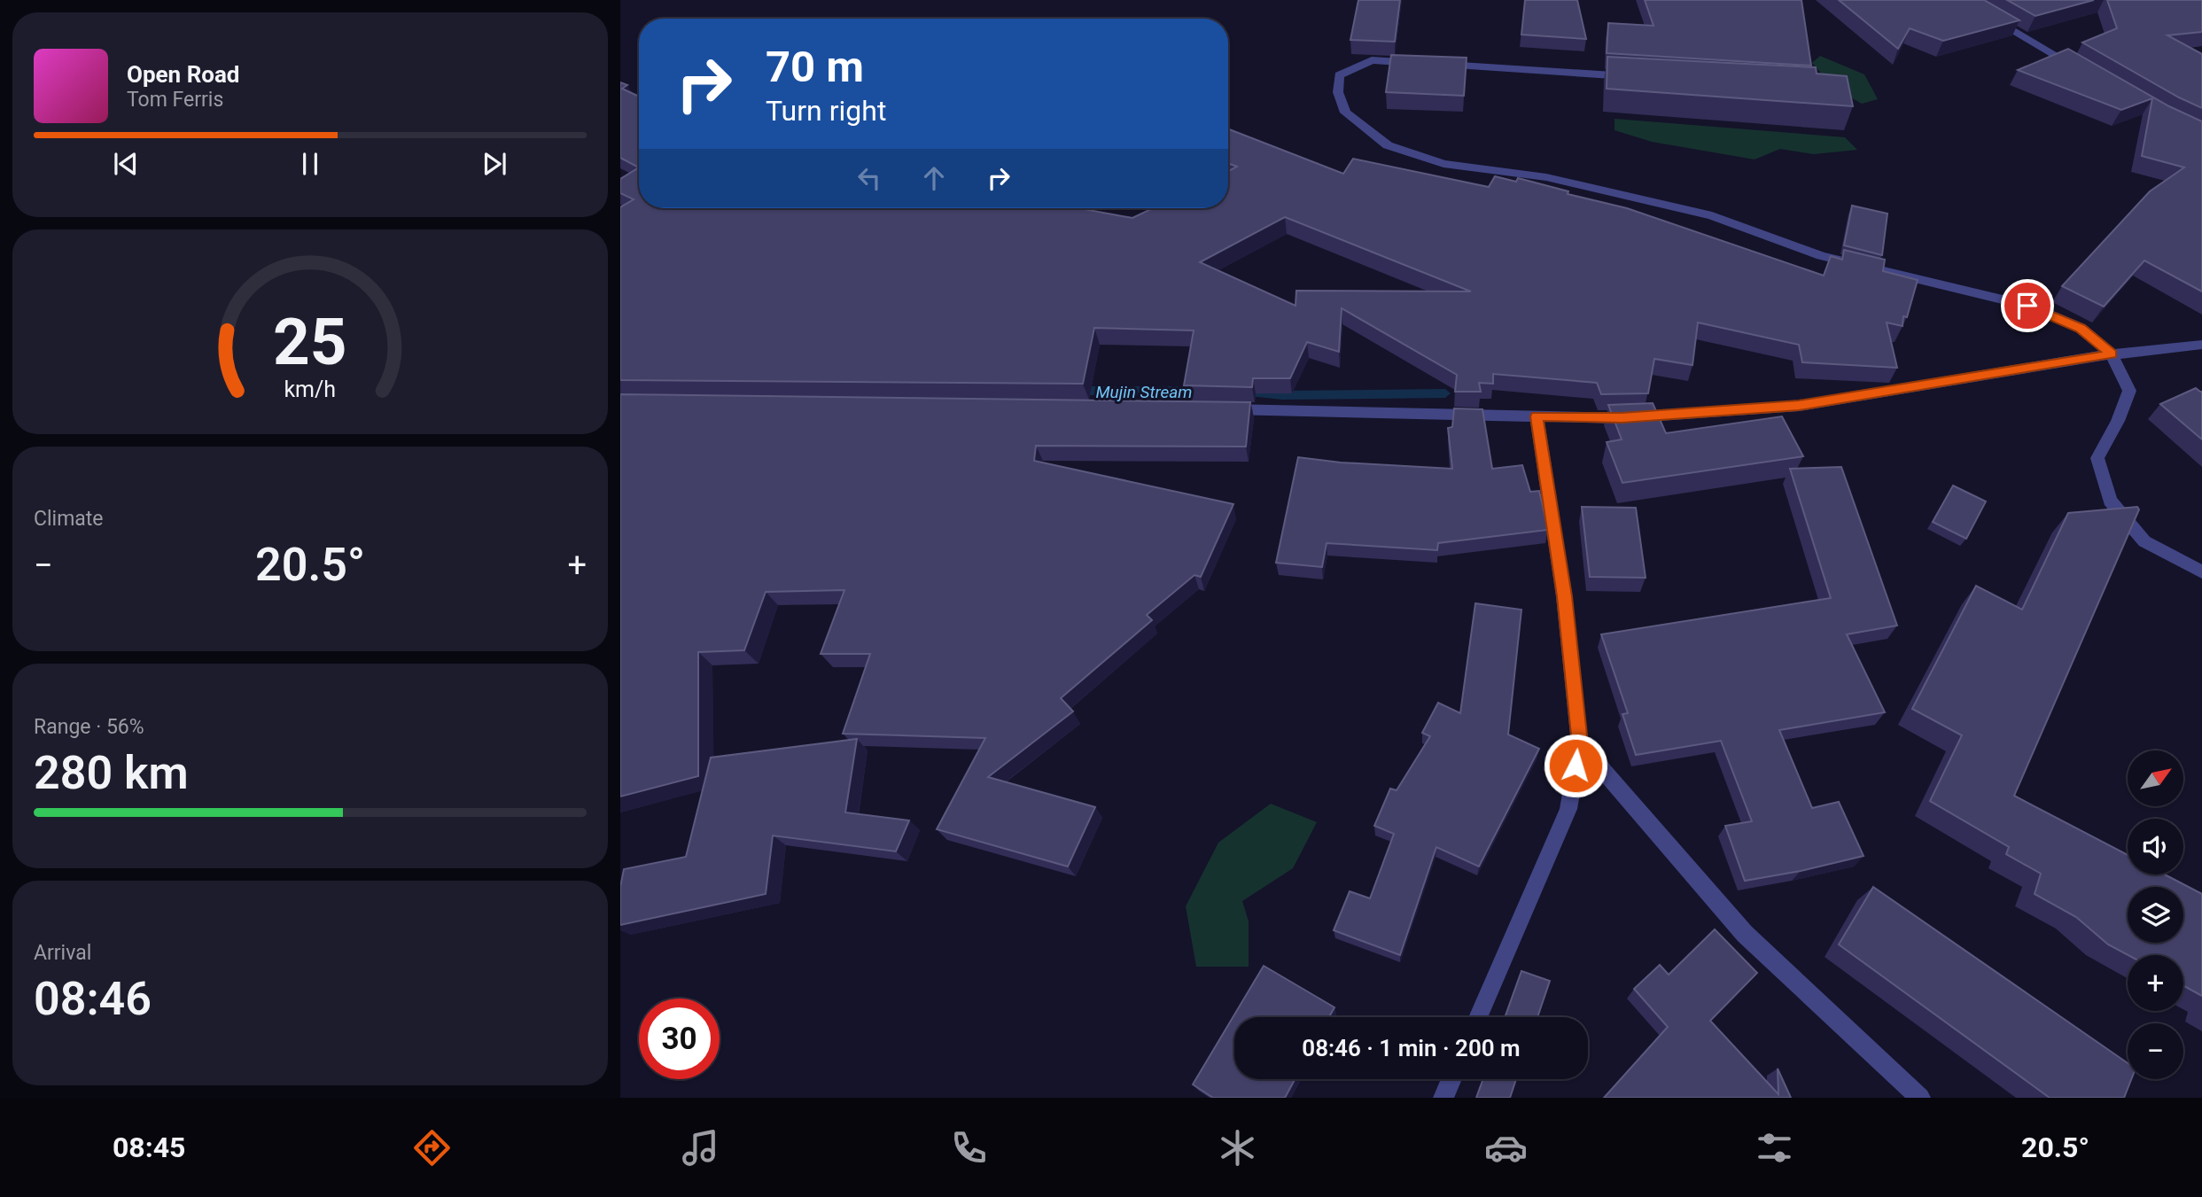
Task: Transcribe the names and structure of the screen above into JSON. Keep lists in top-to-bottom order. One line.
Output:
{"water":["Mujin Stream"],"north":"top right","page":{"turn":["70 m","Turn right"],"song":["Open Road","Tom Ferris"],"tile":["Climate",["Range · 56%","280 km"],["Arrival","08:46"]],"heat":["−","20.5°","+"],"map_buttons":["+","−"],"limit":"30","trip":"08:46 · 1 min · 200 m","tabs":["08:45","20.5°"],"gauge":["25","km/h"]}}
